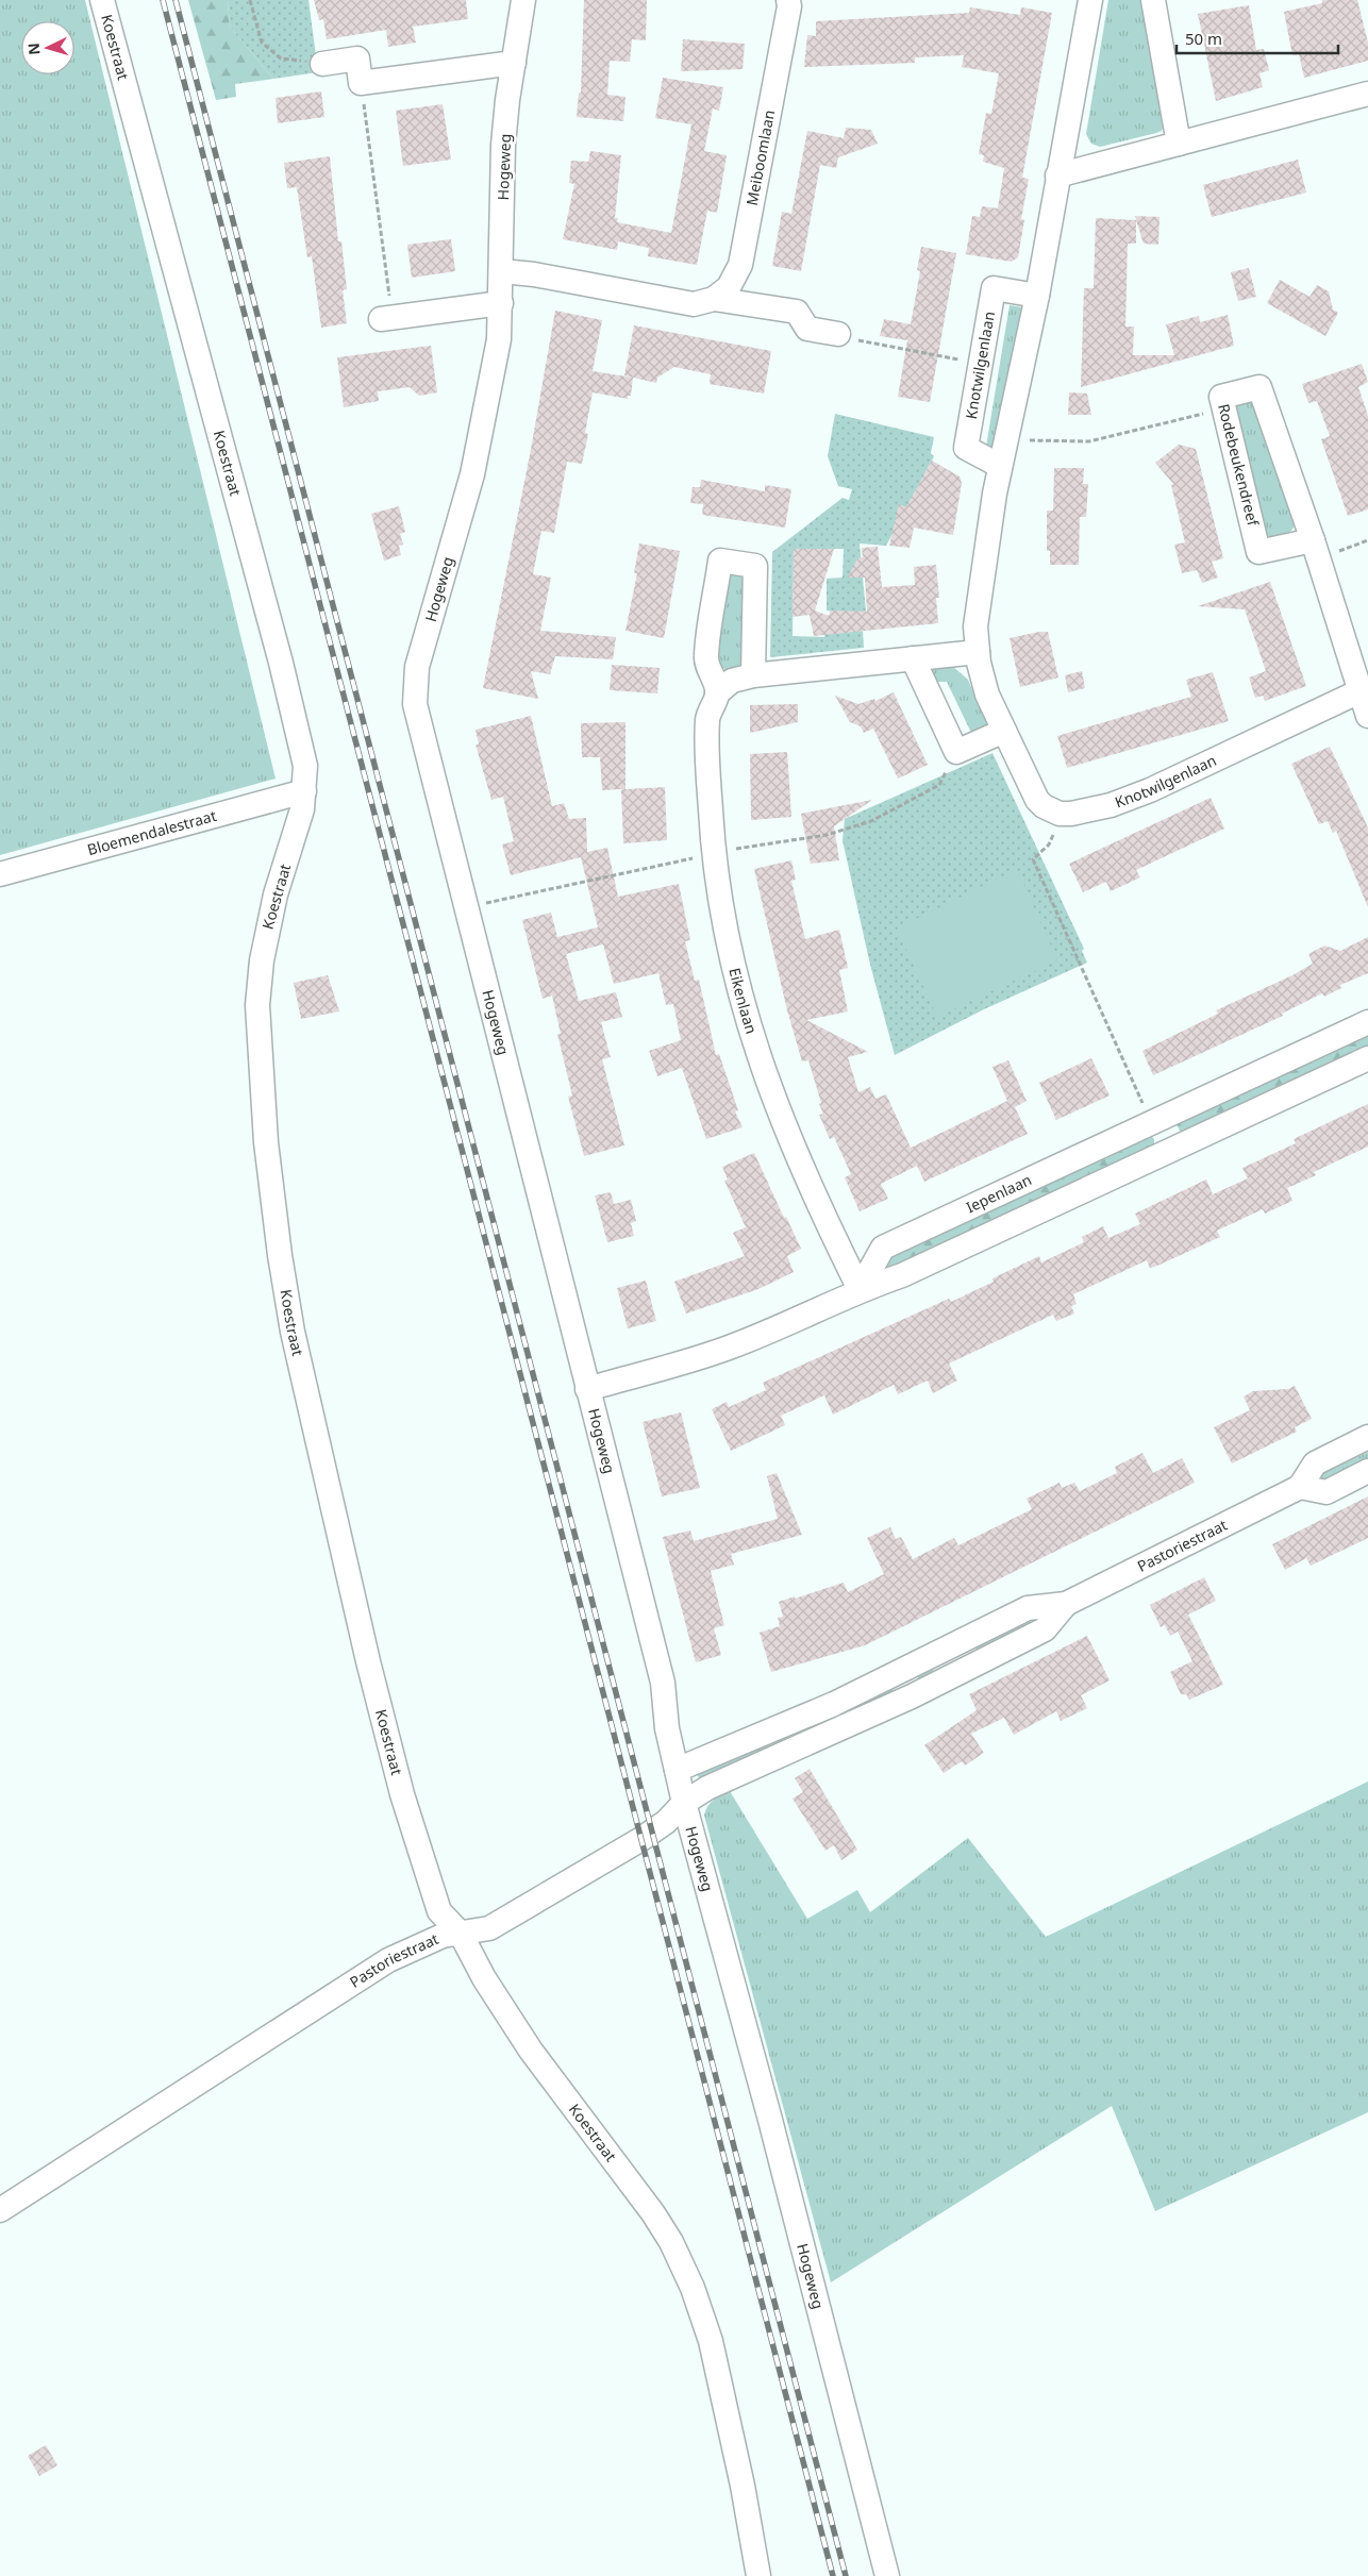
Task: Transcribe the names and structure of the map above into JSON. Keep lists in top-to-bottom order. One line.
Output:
{"streets":{"street":["Koestraat","Meiboomlaan","Hogeweg","Knotwilgenlaan","Rodebeukendreef","Bloemendalestraat","Eikenlaan","Iepenlaan","Pastoriestraat"]},"crossings":[["Koestraat","Bloemendalestraat"],["Koestraat","Pastoriestraat"],["Hogeweg","Pastoriestraat"],["Knotwilgenlaan","Rodebeukendreef"],["Eikenlaan","Iepenlaan"]],"scale_bar":"50 m","north":"left"}
